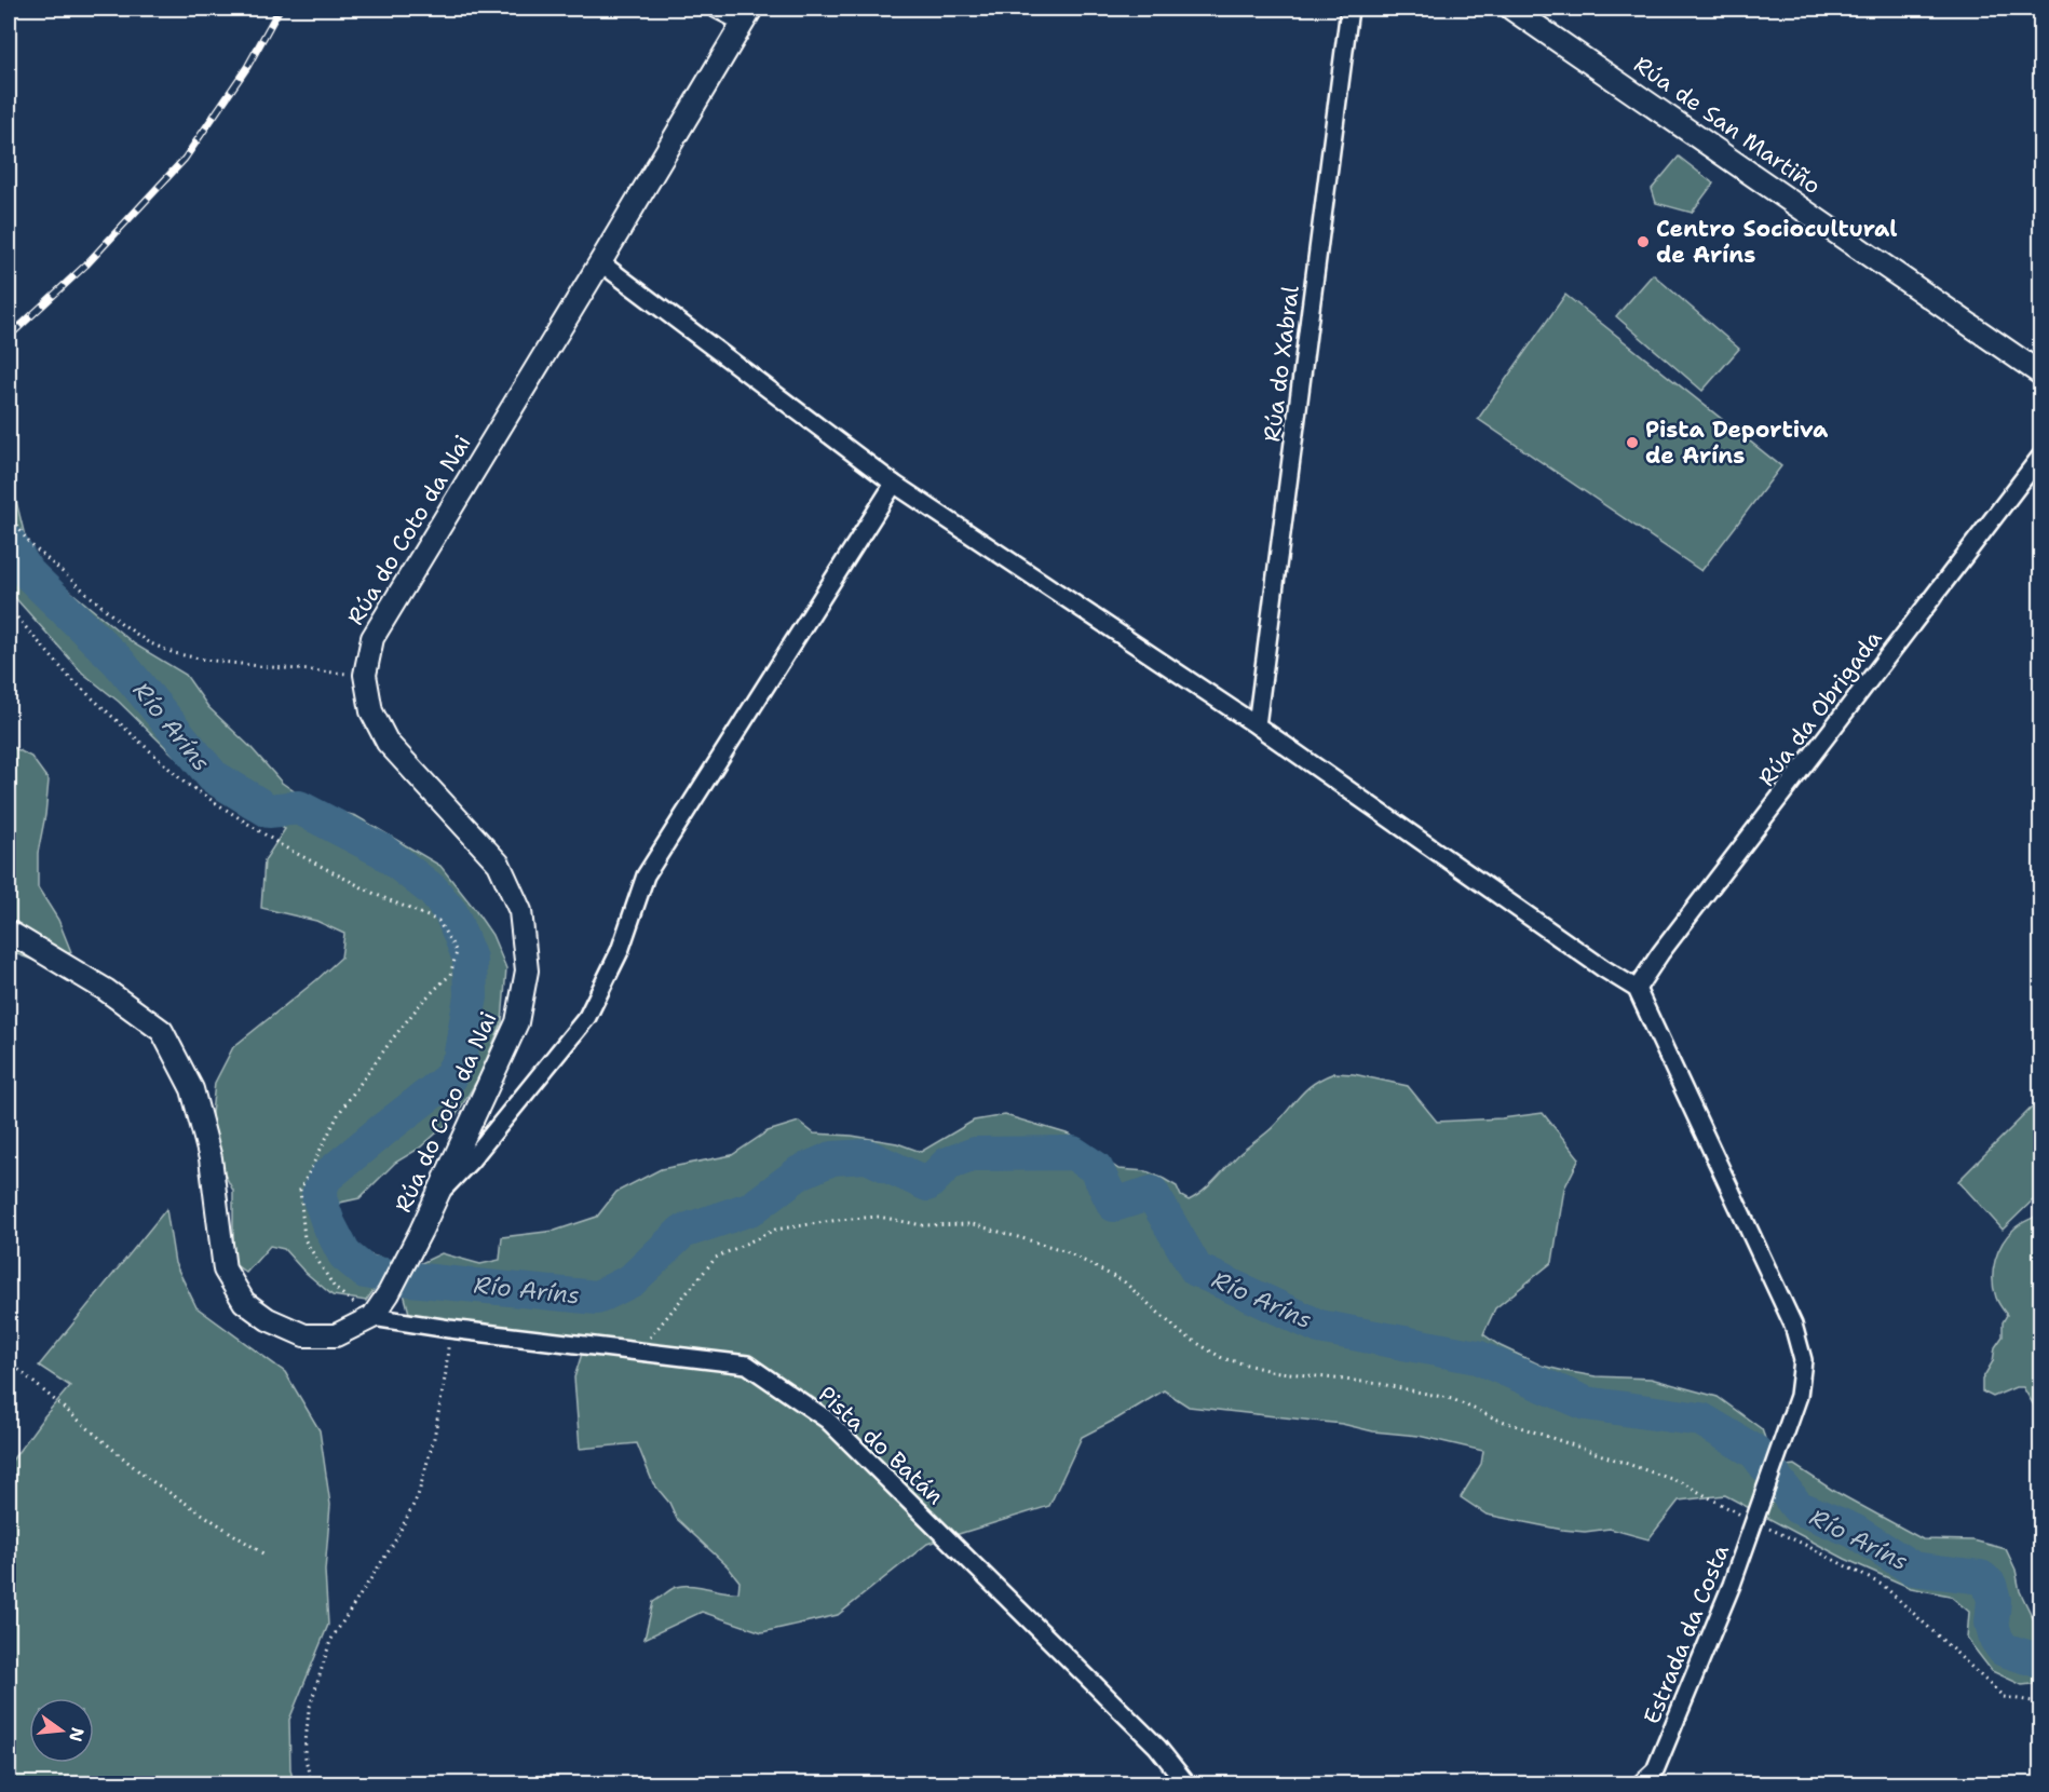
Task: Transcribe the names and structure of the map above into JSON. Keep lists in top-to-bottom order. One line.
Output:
{"streets":{"street":["Rúa de San Martiño","Rúa do Xabral","Rúa do Coto da Nai","Rúa da Obrigada","Pista do Batán","Estrada da Costa"]},"crossings":[["Rúa do Coto da Nai","Pista do Batán"],["Rúa da Obrigada","Estrada da Costa"]],"water":["Río Aríns"],"places":["Centro Sociocultural de Aríns","Pista Deportiva de Aríns"],"north":"right"}
